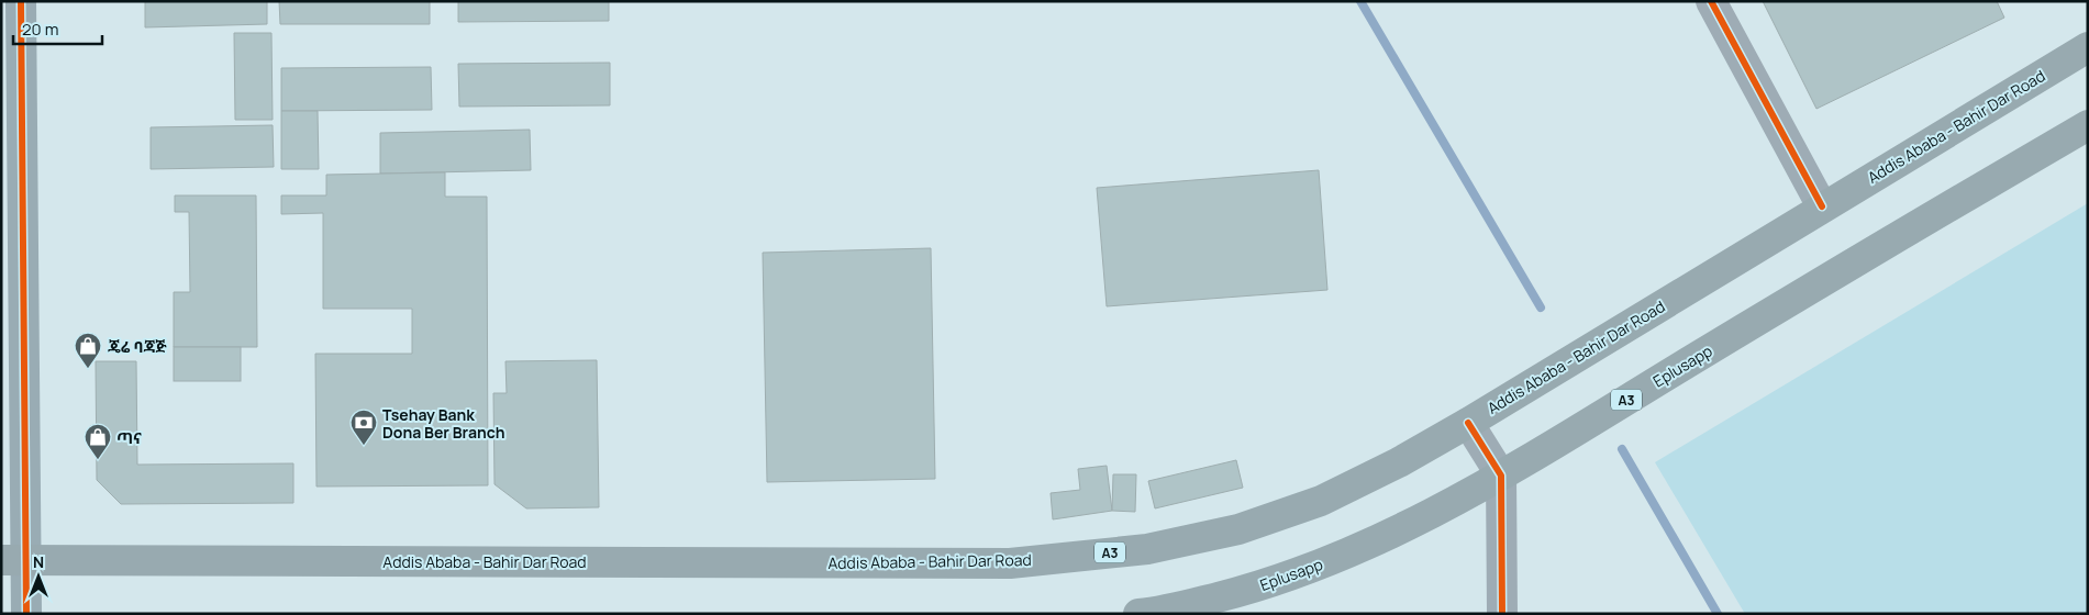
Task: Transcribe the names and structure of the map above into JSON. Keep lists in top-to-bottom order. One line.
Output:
{"streets":{"highway":["Addis Ababa - Bahir Dar Road","Eplusapp","A3"]},"places":{"shop":["ጄሬ ባጃጅ","ጣና"],"bank":["Tsehay Bank Dona Ber Branch"]},"scale_bar":"20 m","north":"top"}
